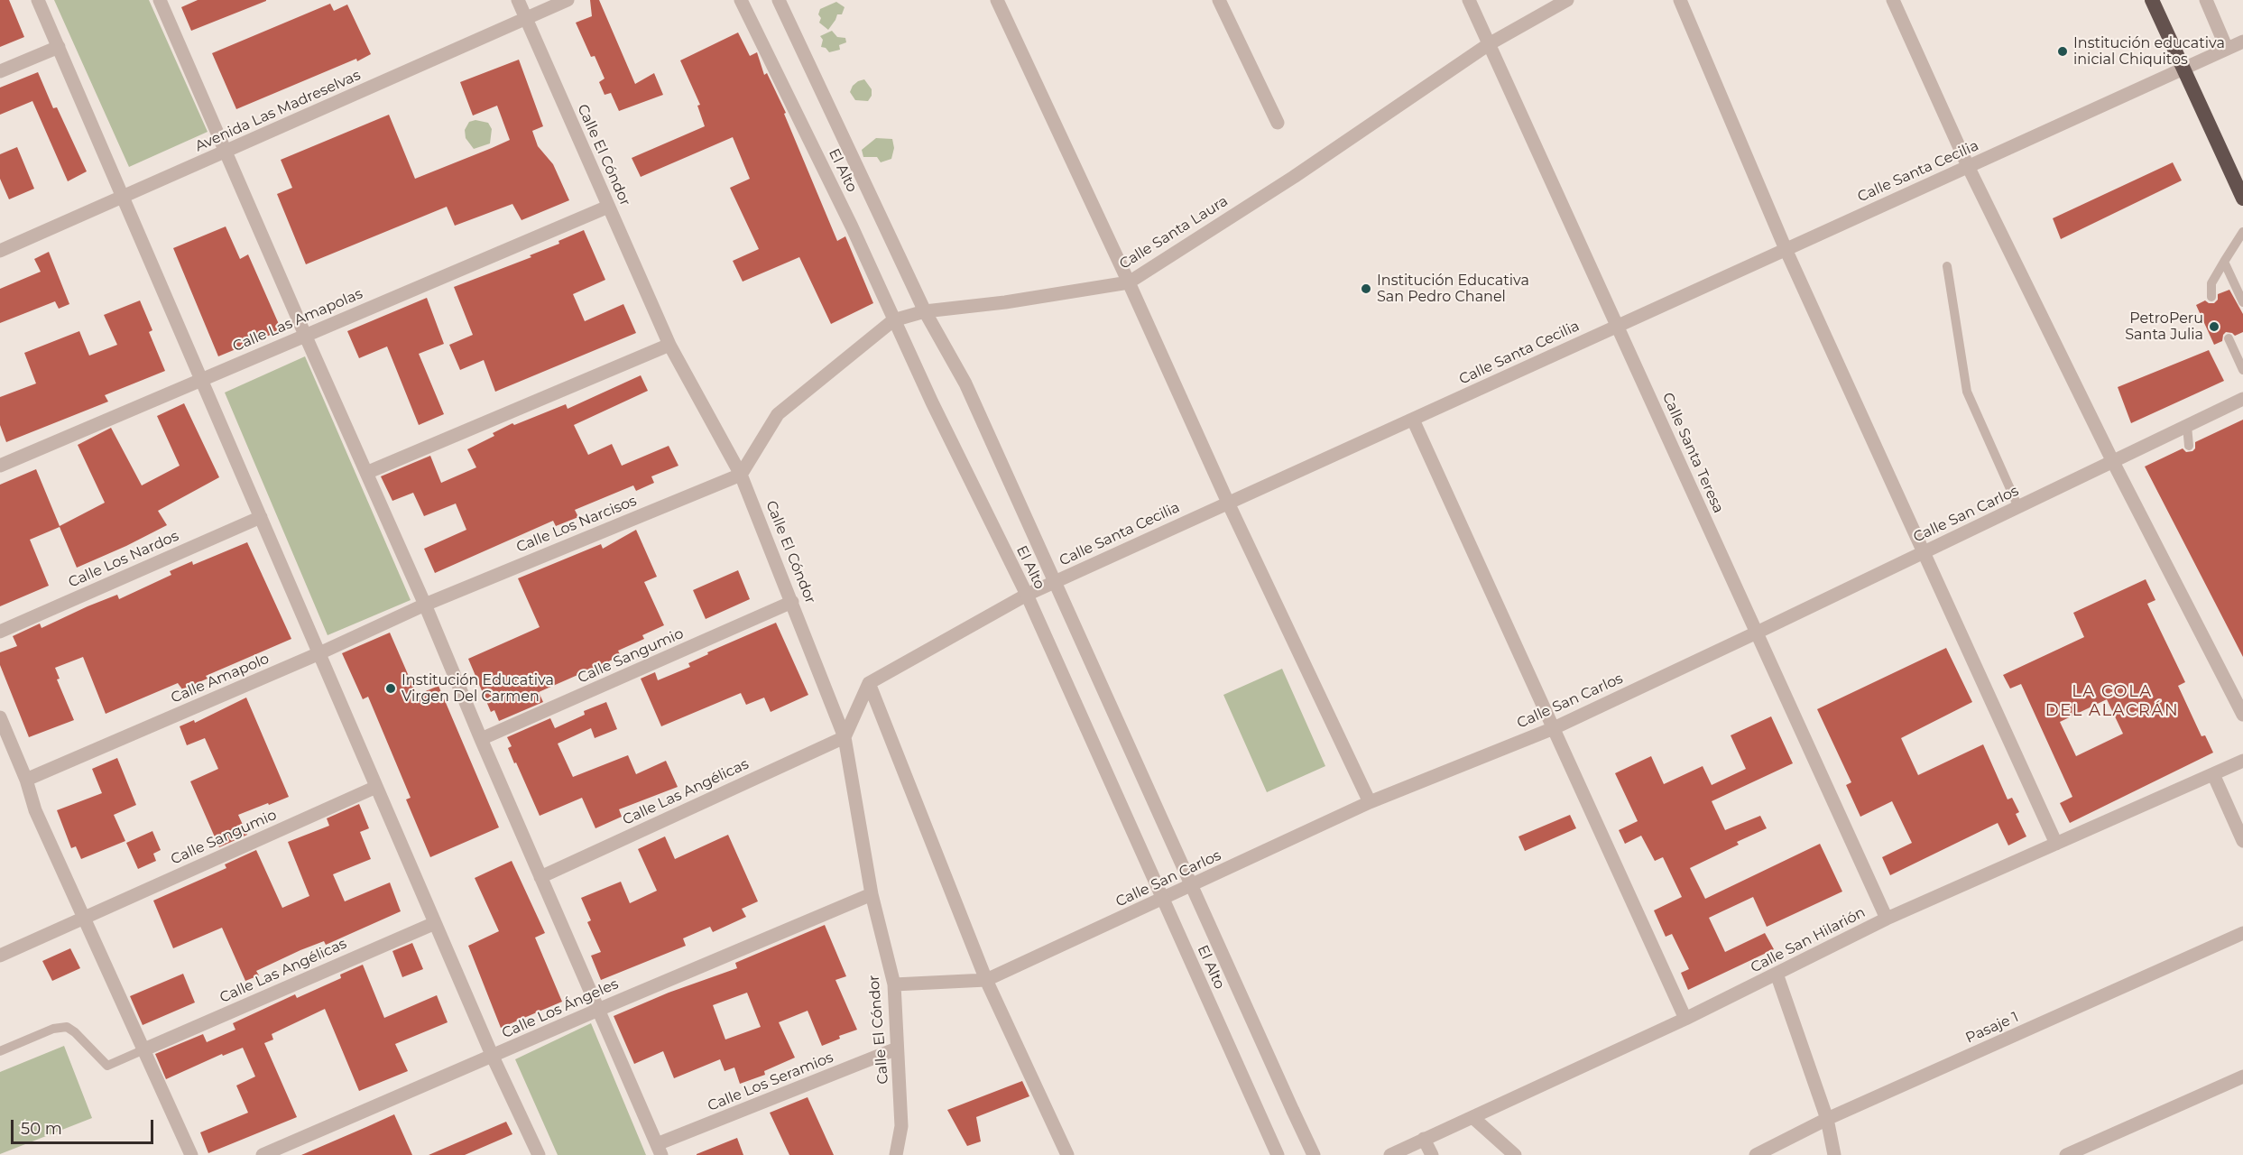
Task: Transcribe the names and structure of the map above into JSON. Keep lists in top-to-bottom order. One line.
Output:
{"streets":{"street":["Avenida Las Madreselvas","Calle El Cóndor","El Alto","Calle Santa Cecilia","Calle Santa Laura","Calle Las Amapolas","Calle Santa Teresa","Calle San Carlos","Calle Los Narcisos","Calle Los Nardos","Calle Sangumio","Calle Amapolo","Calle Las Angélicas","Calle San Hilarión","Calle Los Ángeles","Pasaje 1","Calle Los Seramios"]},"crossings":[["Avenida Las Madreselvas","Calle El Cóndor"],["Calle El Cóndor","Calle Santa Laura"],["Calle El Cóndor","Calle Las Amapolas"],["Calle El Cóndor","Calle San Carlos"],["Calle El Cóndor","Calle Los Narcisos"],["Calle El Cóndor","Calle Sangumio"],["Calle El Cóndor","Calle Las Angélicas"],["Calle El Cóndor","Calle Los Ángeles"],["Calle El Cóndor","Calle Los Seramios"],["El Alto","Calle Santa Cecilia"],["El Alto","Calle Santa Laura"],["El Alto","Calle San Carlos"],["Calle Santa Cecilia","Calle Santa Teresa"],["Calle Santa Laura","Calle Santa Teresa"],["Calle Santa Laura","Calle Los Narcisos"],["Calle Santa Teresa","Calle San Carlos"],["Calle Santa Teresa","Calle San Hilarión"],["Calle Los Narcisos","Calle Amapolo"]],"districts":["LA COLA DEL ALACRÁN"],"places":["Institución educativa inicial Chiquitos","Institución Educativa San Pedro Chanel","PetroPeru Santa Julia","Institución Educativa Virgen Del Carmen"],"scale_bar":"50 m"}
